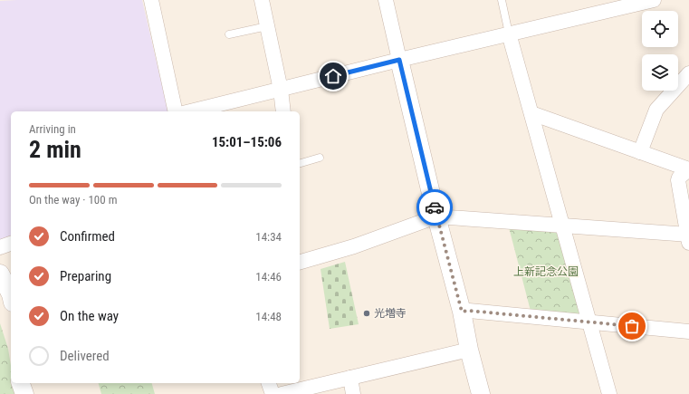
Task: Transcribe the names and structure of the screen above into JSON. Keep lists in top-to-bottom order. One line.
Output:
{"parks":["上新記念公園"],"places":["光増寺"],"page":{"heading":["2 min","Arriving in","15:01–15:06"],"bar":"On the way · 100 m","list":[["Confirmed","14:34"],["Preparing","14:46"],["On the way","14:48"],"Delivered"]}}
